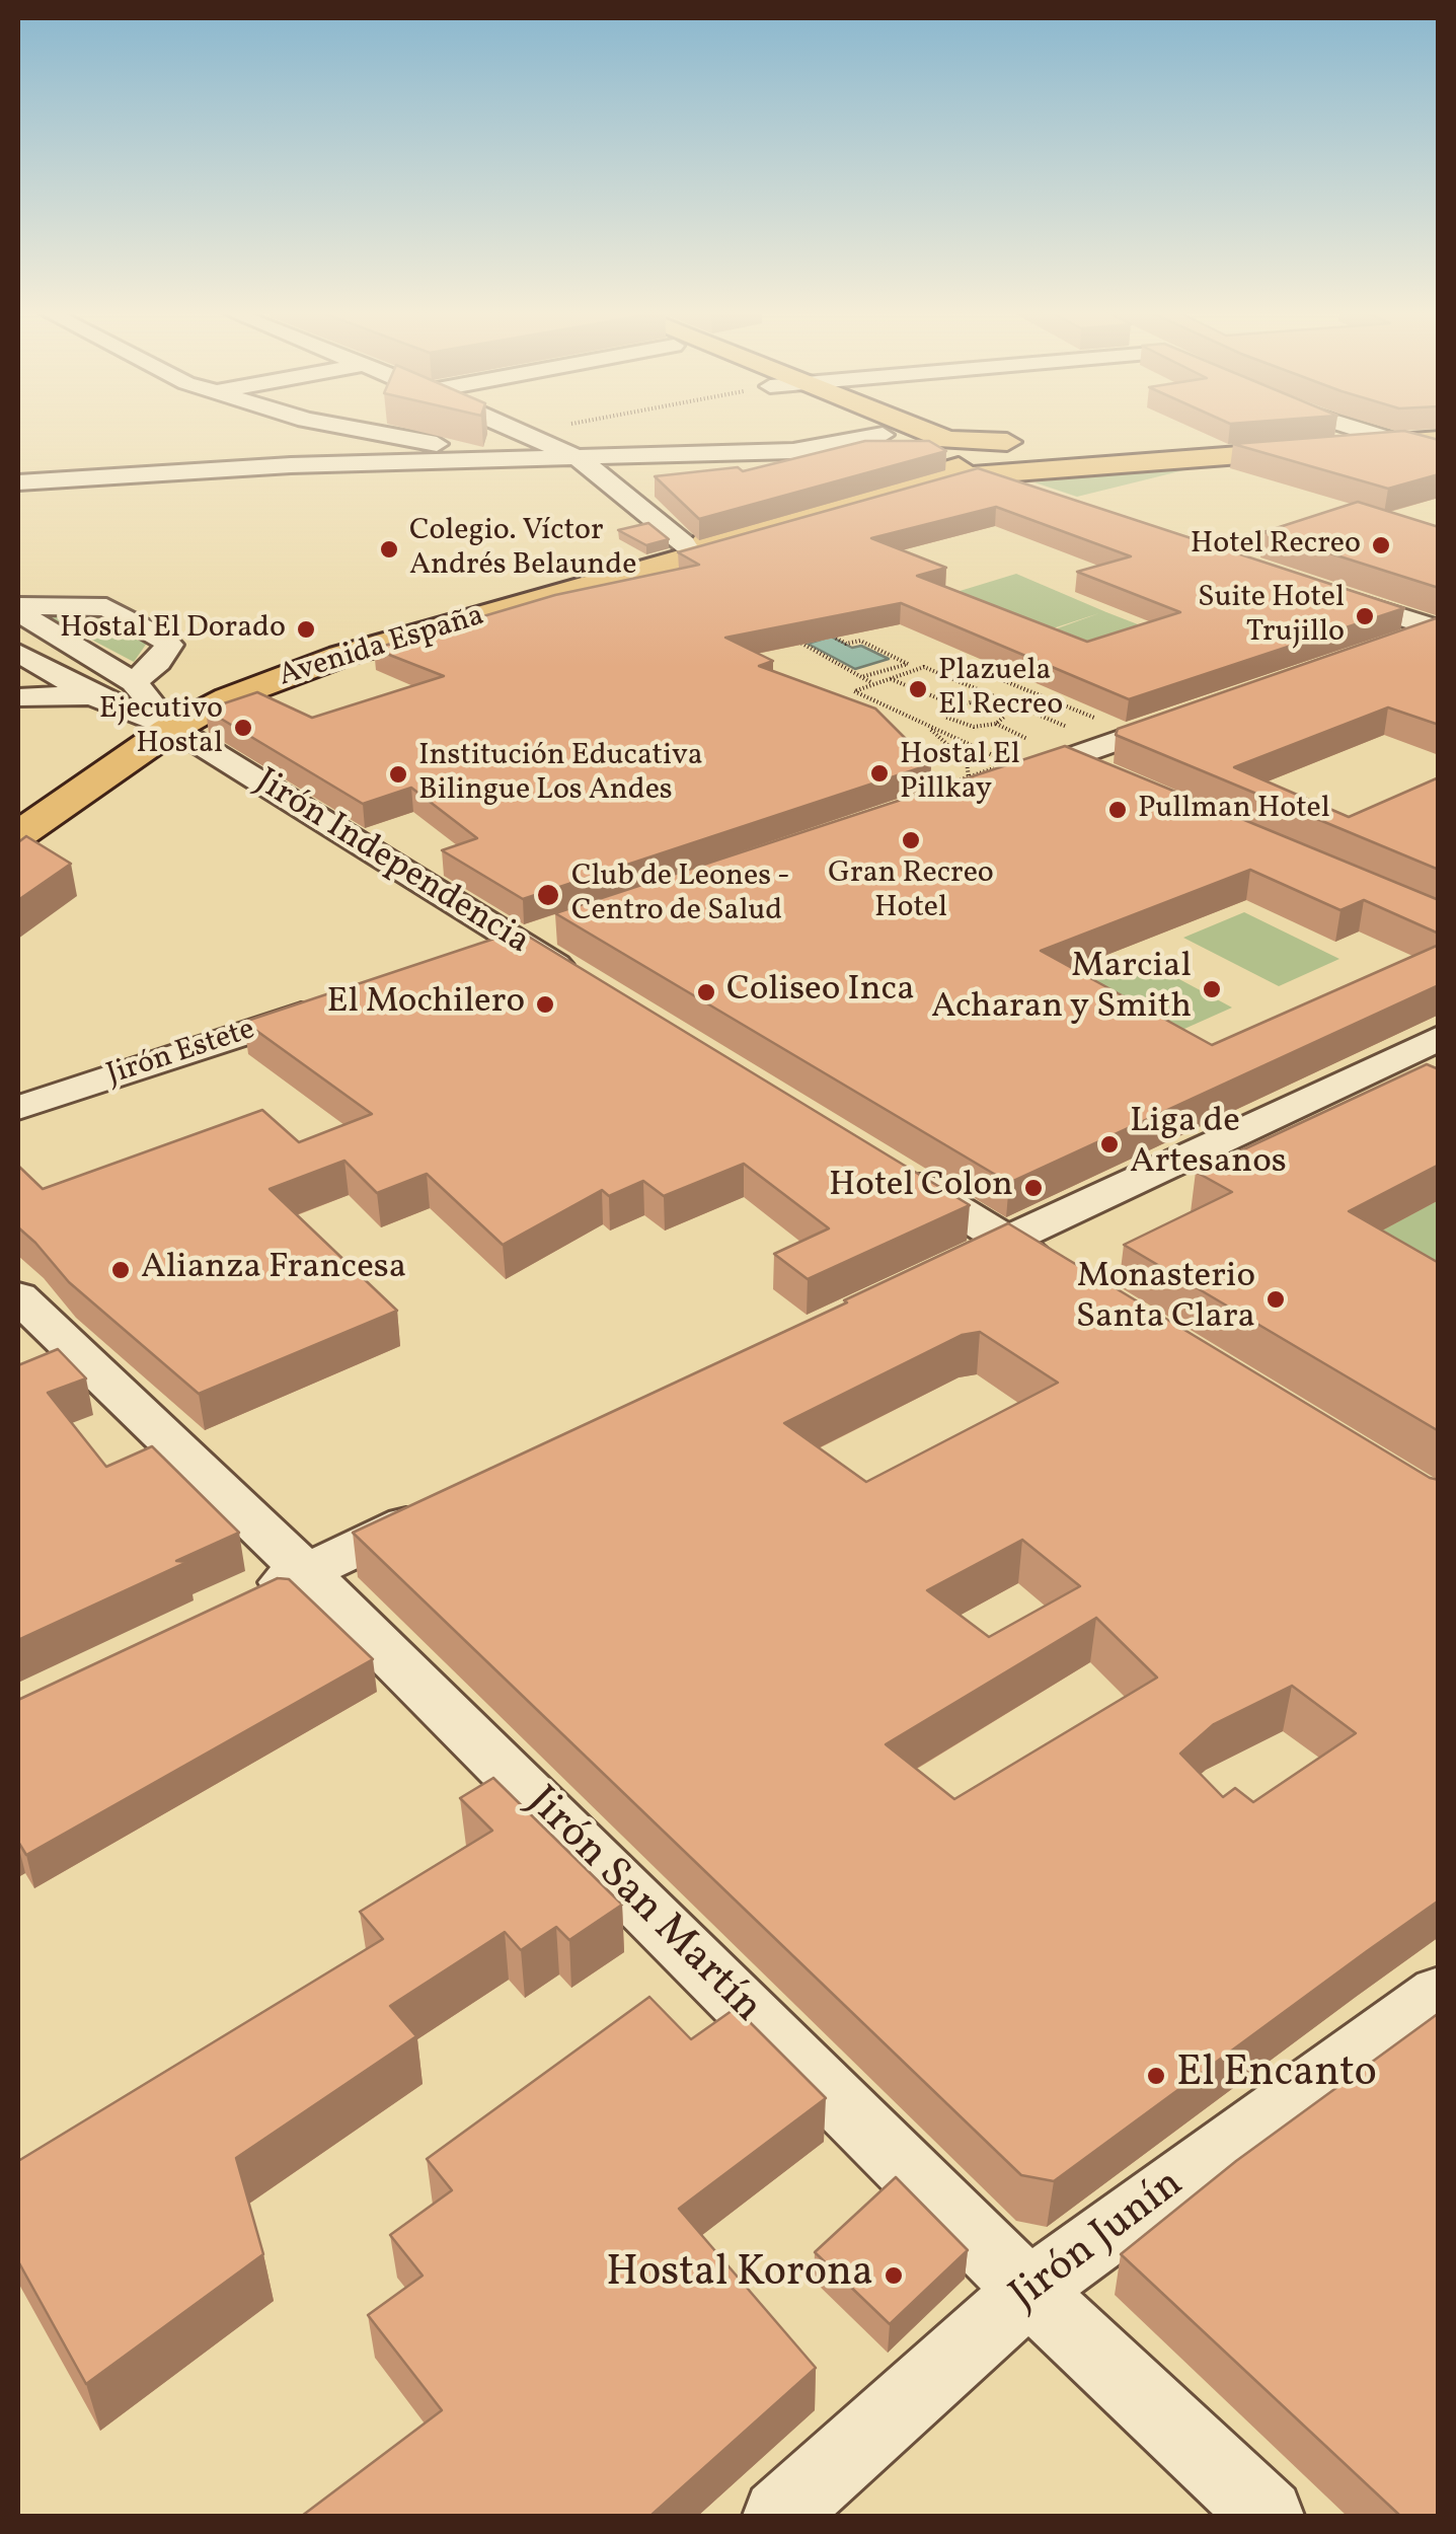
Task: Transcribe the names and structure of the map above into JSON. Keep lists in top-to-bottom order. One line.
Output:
{"streets":{"main road":["Avenida España"],"street":["Jirón Independencia","Jirón Estete","Jirón San Martín","Jirón Junín"]},"crossings":[["Avenida España","Jirón Independencia"],["Jirón San Martín","Jirón Junín"]],"places":["Hotel Recreo","Colegio. Víctor Andrés Belaunde","Suite Hotel Trujillo","Hostal El Dorado","Plazuela El Recreo","Ejecutivo Hostal","Hostal El Pillkay","Institución Educativa Bilingue Los Andes","Pullman Hotel","Gran Recreo Hotel","Club de Leones - Centro de Salud","Marcial Acharan y Smith","Coliseo Inca","El Mochilero","Liga de Artesanos","Hotel Colon","Alianza Francesa","Monasterio Santa Clara","El Encanto","Hostal Korona"]}
